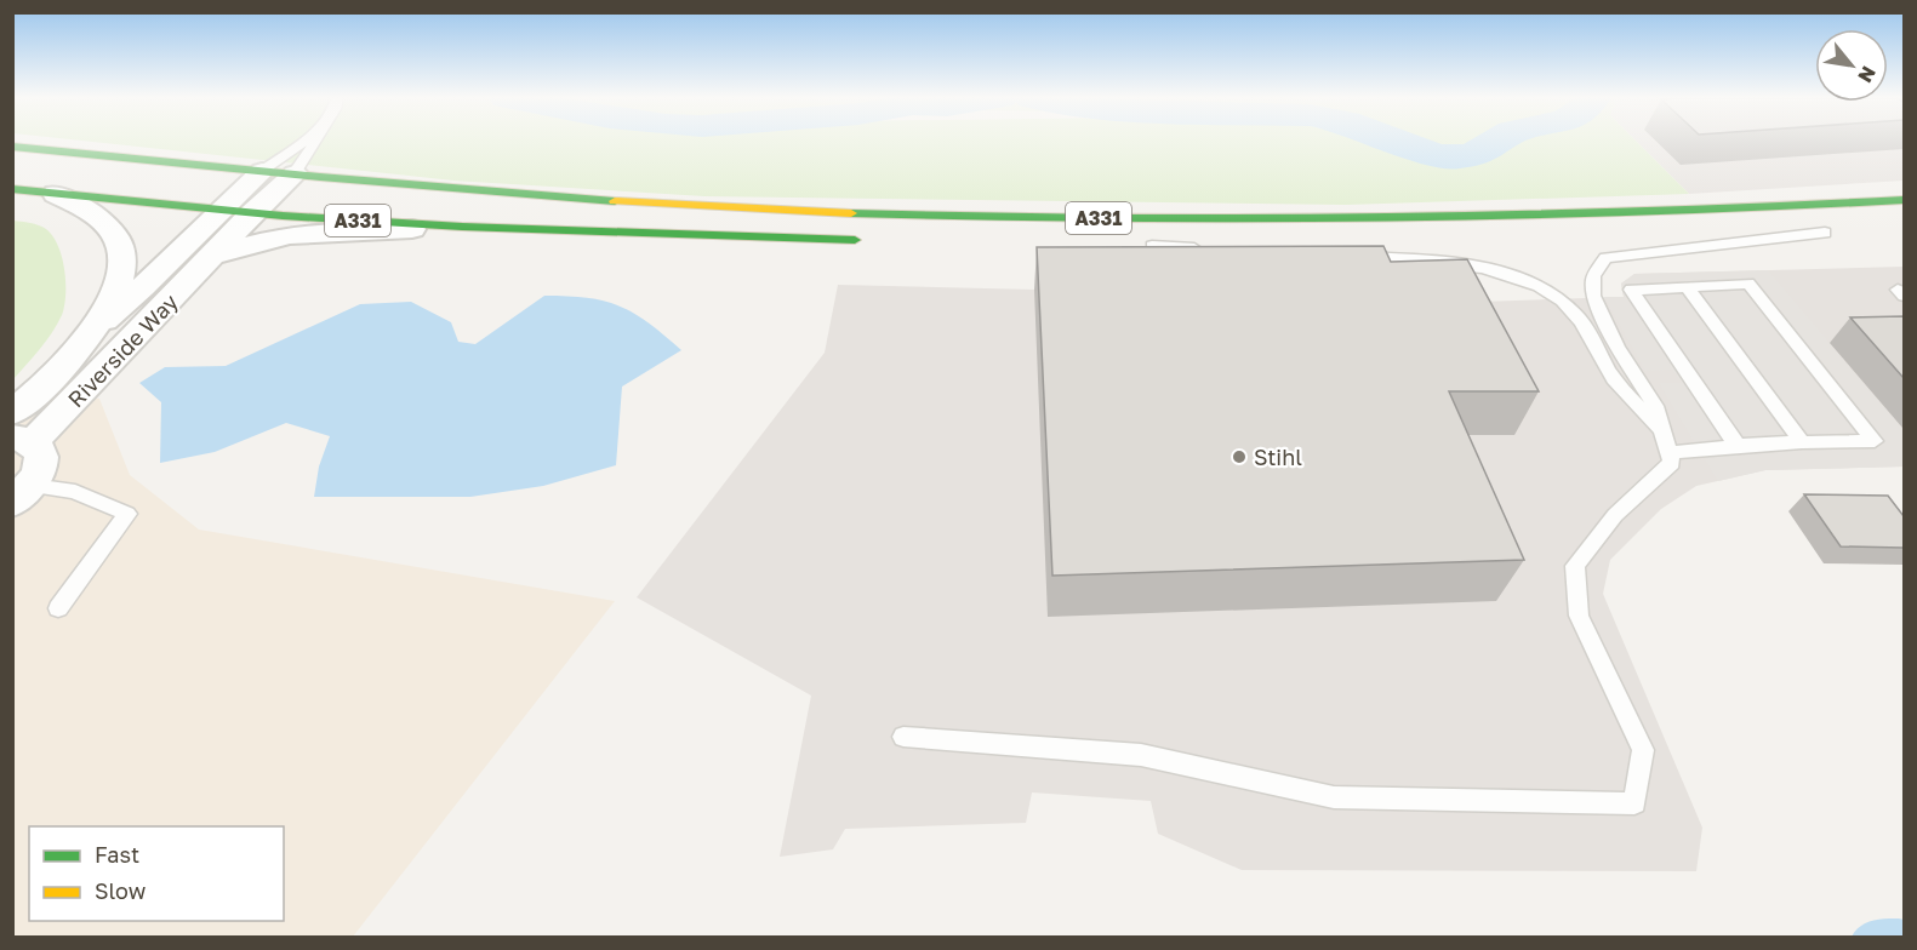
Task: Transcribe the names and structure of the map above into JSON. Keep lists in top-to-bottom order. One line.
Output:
{"streets":{"main road":["A331"],"street":["Riverside Way"]},"crossings":[["A331","Riverside Way"]],"places":["Stihl"],"legend":["Fast","Slow"],"north":"bottom right"}
